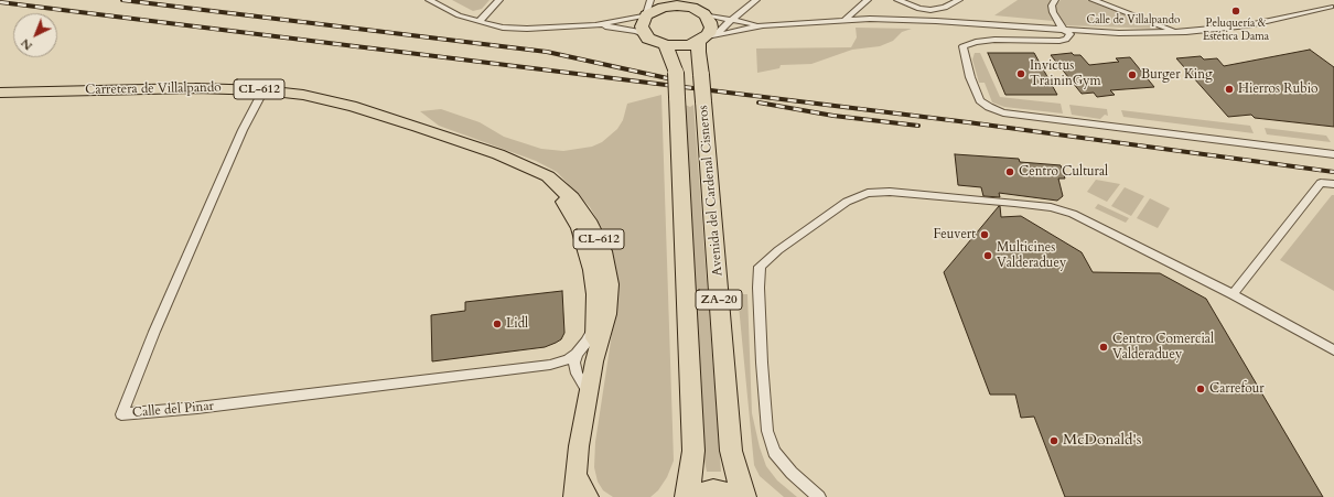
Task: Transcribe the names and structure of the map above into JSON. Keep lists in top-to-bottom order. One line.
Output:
{"streets":{"highway":["Avenida del Cardenal Cisneros","ZA-20"],"main road":["Carretera de Villalpando","CL-612"],"street":["Calle de Villalpando","Calle del Pinar"]},"crossings":[["Carretera de Villalpando","Calle del Pinar"],["Avenida del Cardenal Cisneros","ZA-20"]],"places":["Peluquería & Estética Dama","Invictus TraininGym","Burger King","Hierros Rubio","Centro Cultural","Feuvert","Multicines Valderaduey","Lidl","Centro Comercial Valderaduey","Carrefour","McDonald's"],"north":"bottom left"}
